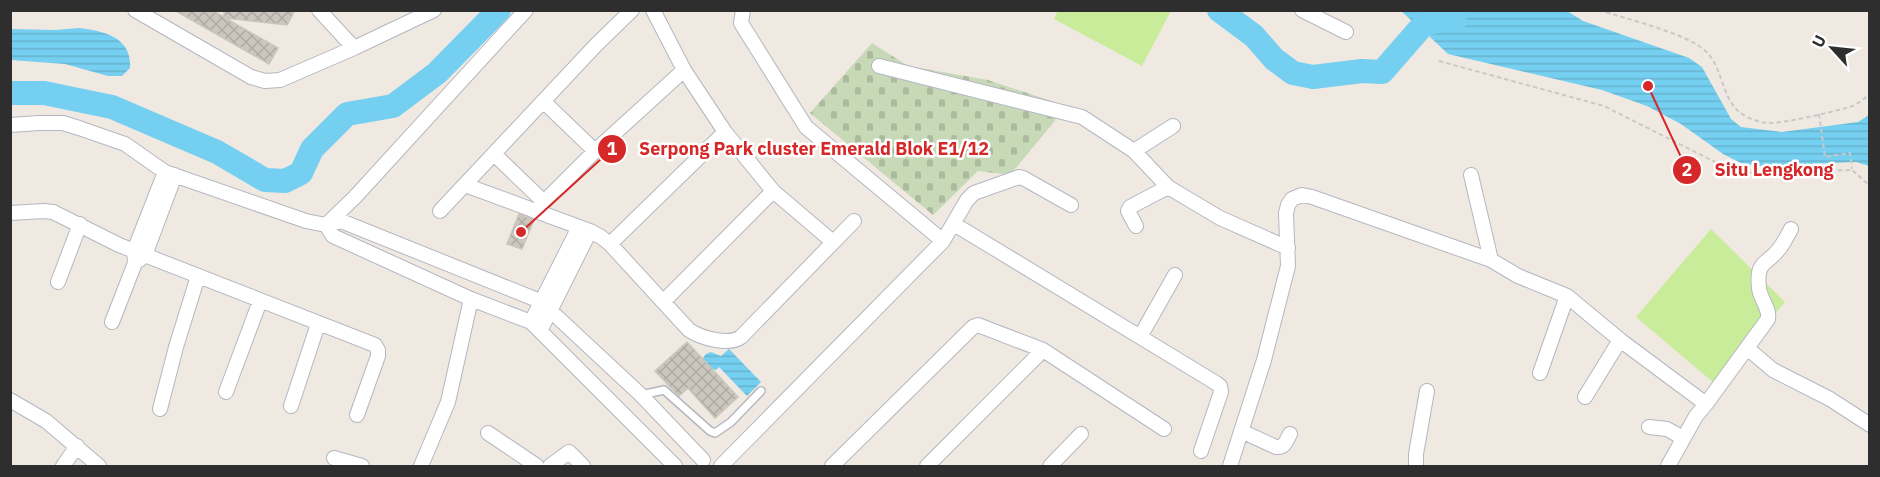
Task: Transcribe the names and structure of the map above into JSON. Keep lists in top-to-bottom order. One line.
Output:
{"places":["Situ Lengkong","Serpong Park cluster Emerald Blok E1/12"],"north":"top left"}
